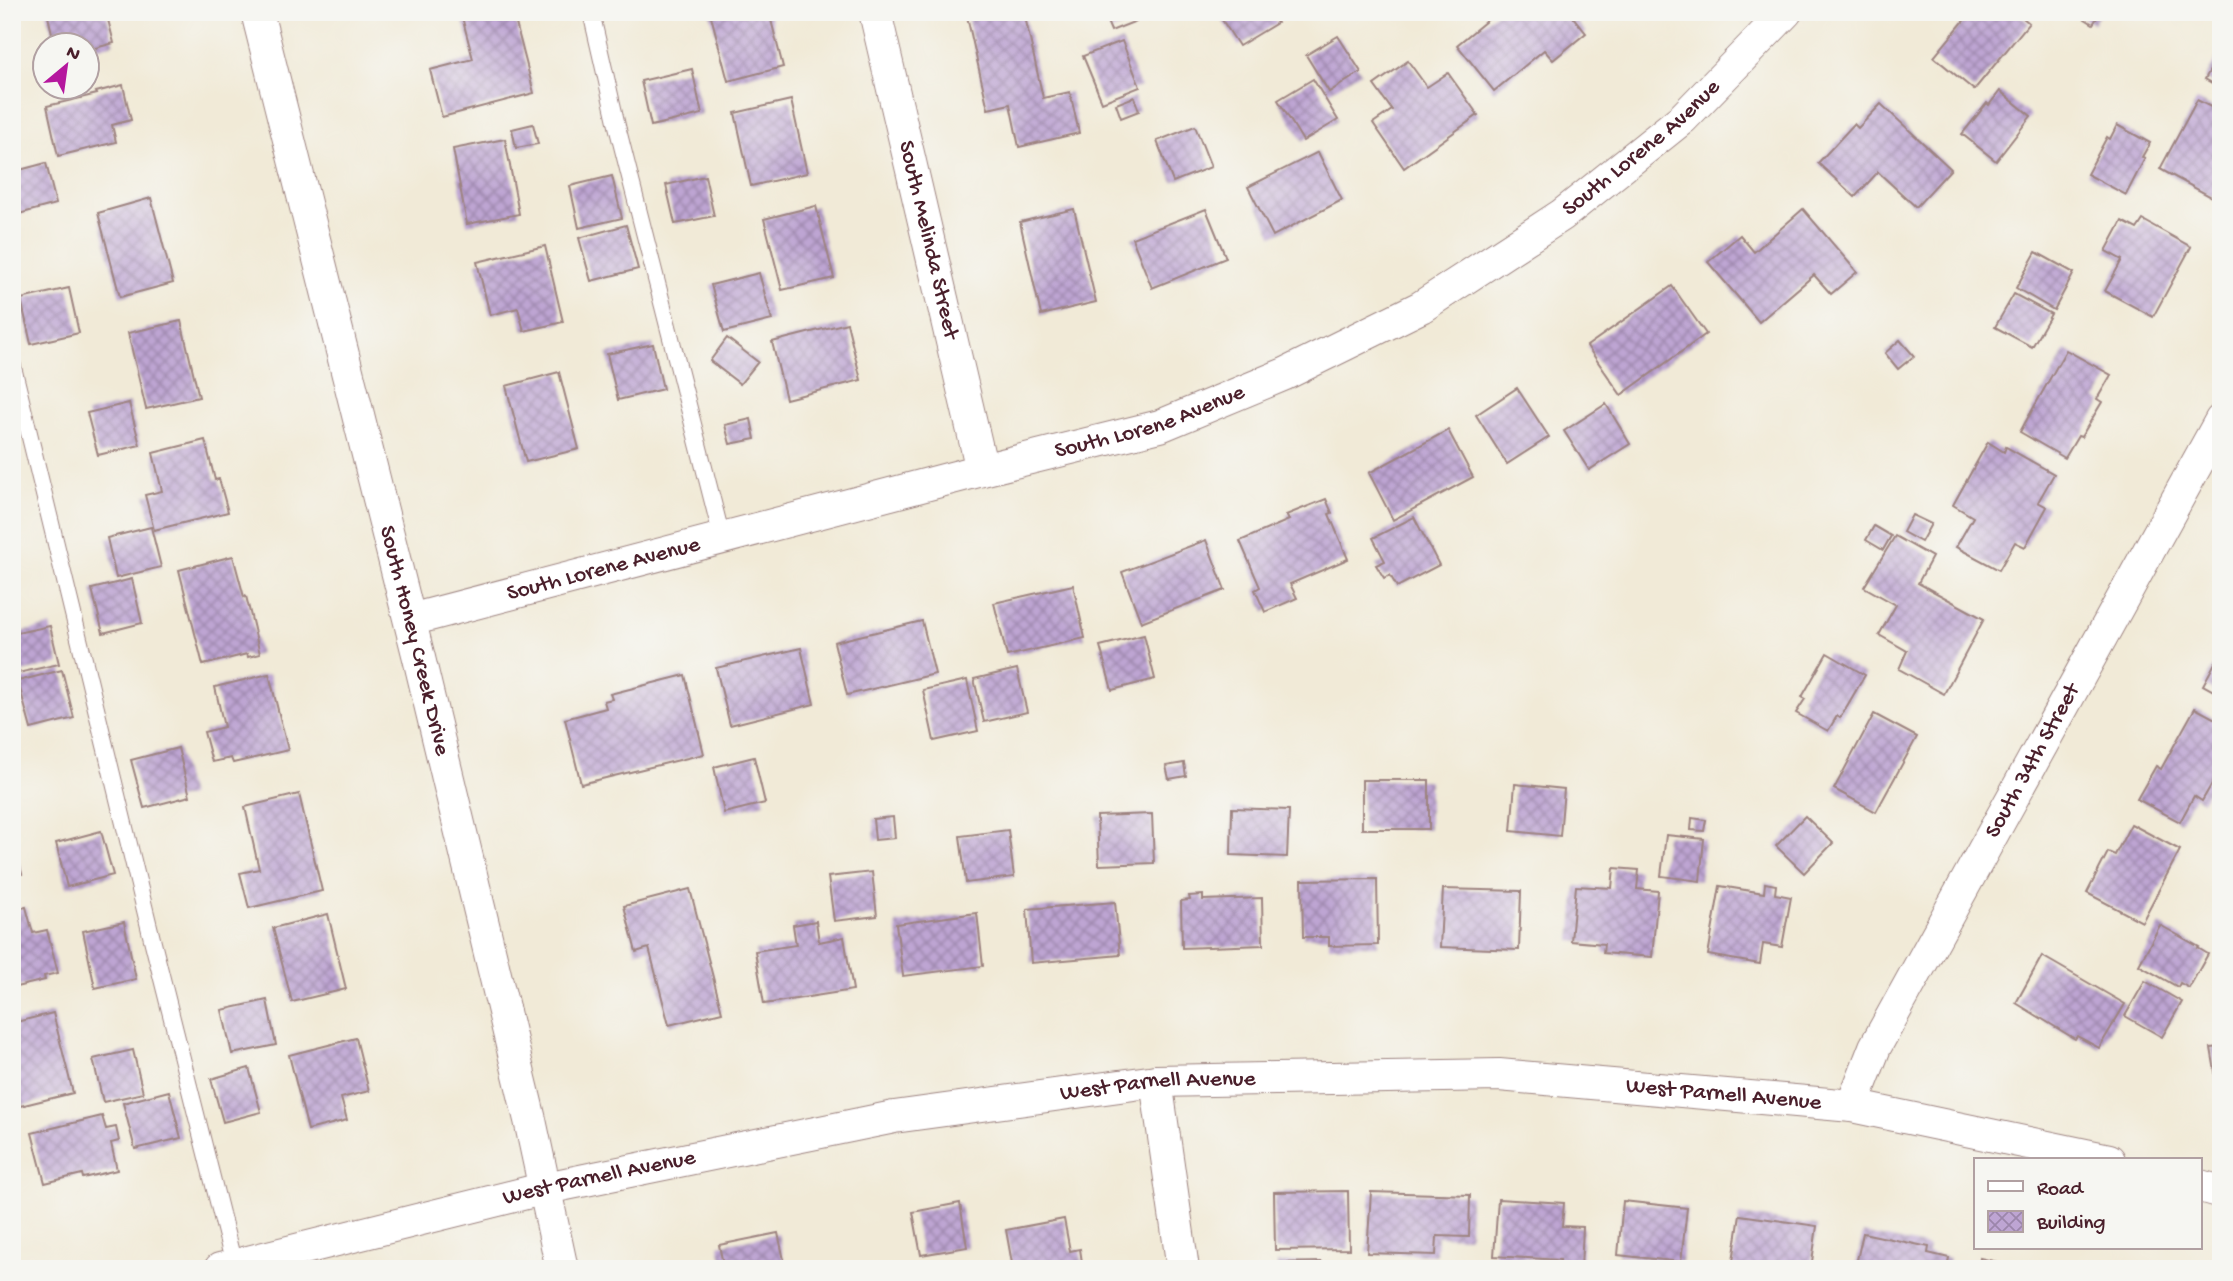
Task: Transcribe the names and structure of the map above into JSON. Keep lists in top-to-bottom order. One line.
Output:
{"streets":{"street":["South Lorene Avenue","South Melinda Street","South Honey Creek Drive","South 34th Street","West Parnell Avenue"]},"crossings":[["South Lorene Avenue","South Melinda Street"],["South Lorene Avenue","South Honey Creek Drive"],["South Honey Creek Drive","West Parnell Avenue"],["South 34th Street","West Parnell Avenue"]],"legend":["Road","Building"],"north":"top right"}
